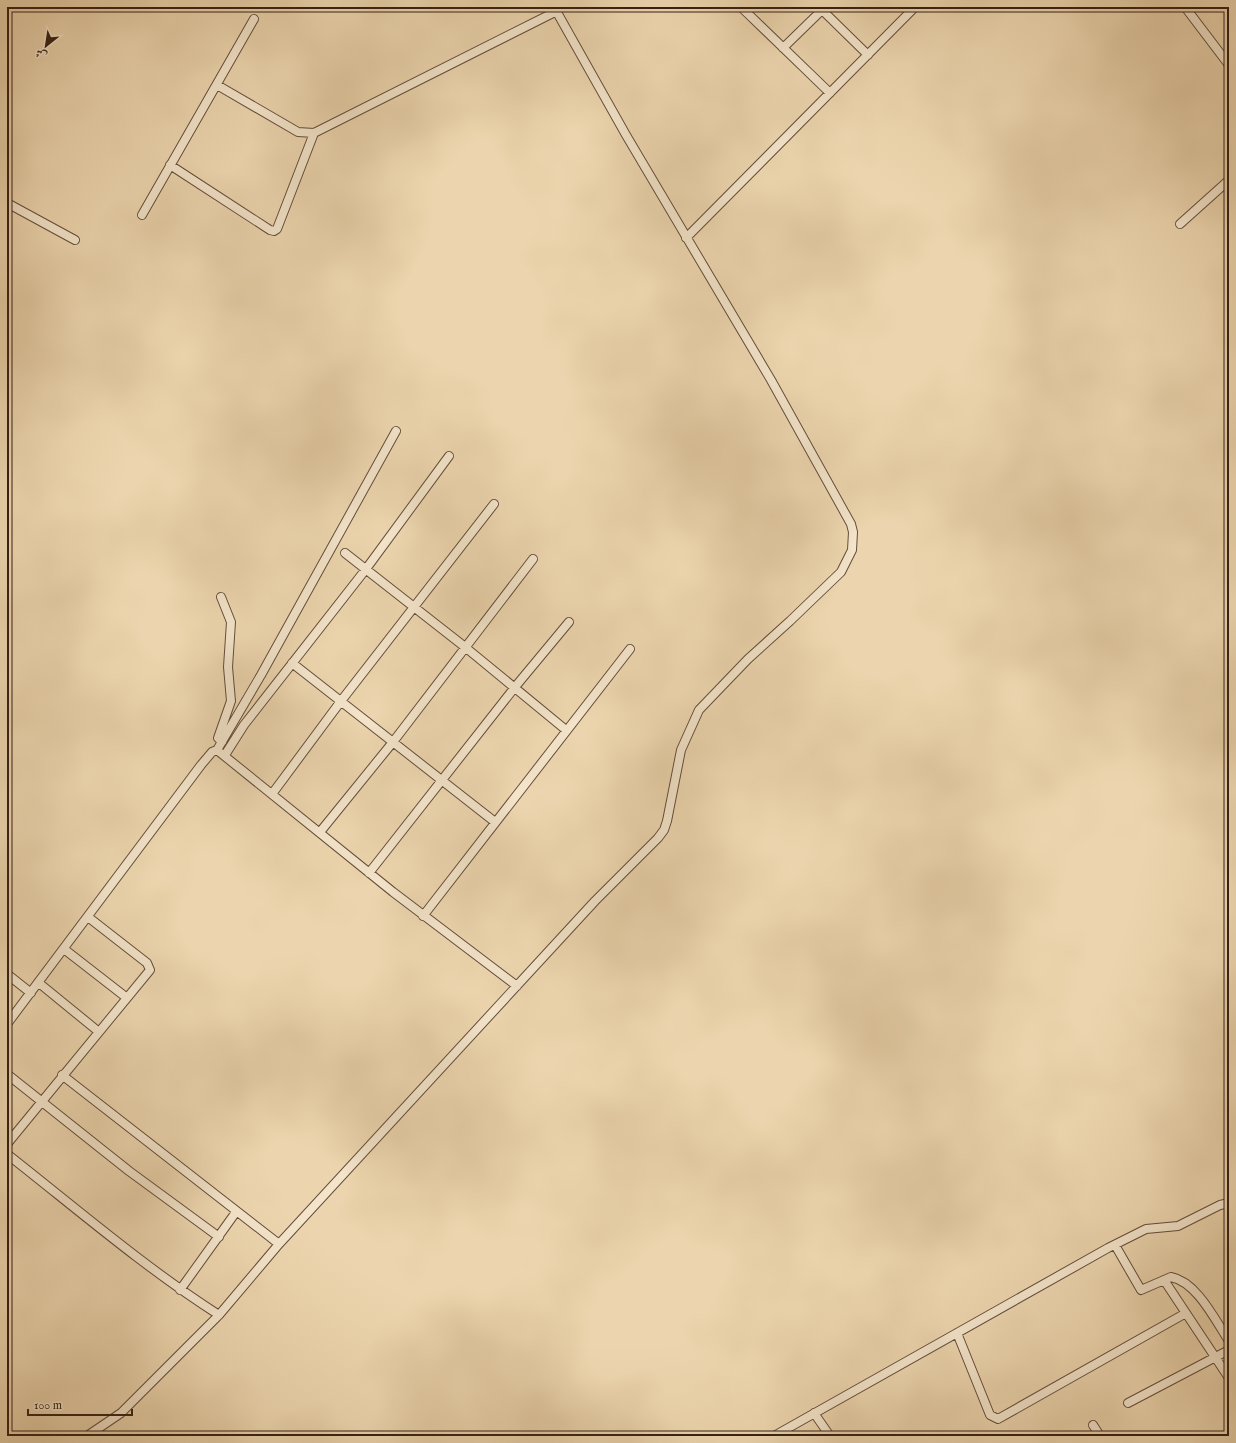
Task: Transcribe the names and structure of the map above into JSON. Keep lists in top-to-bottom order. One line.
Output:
{"scale_bar":"100 m","north":"bottom left"}
